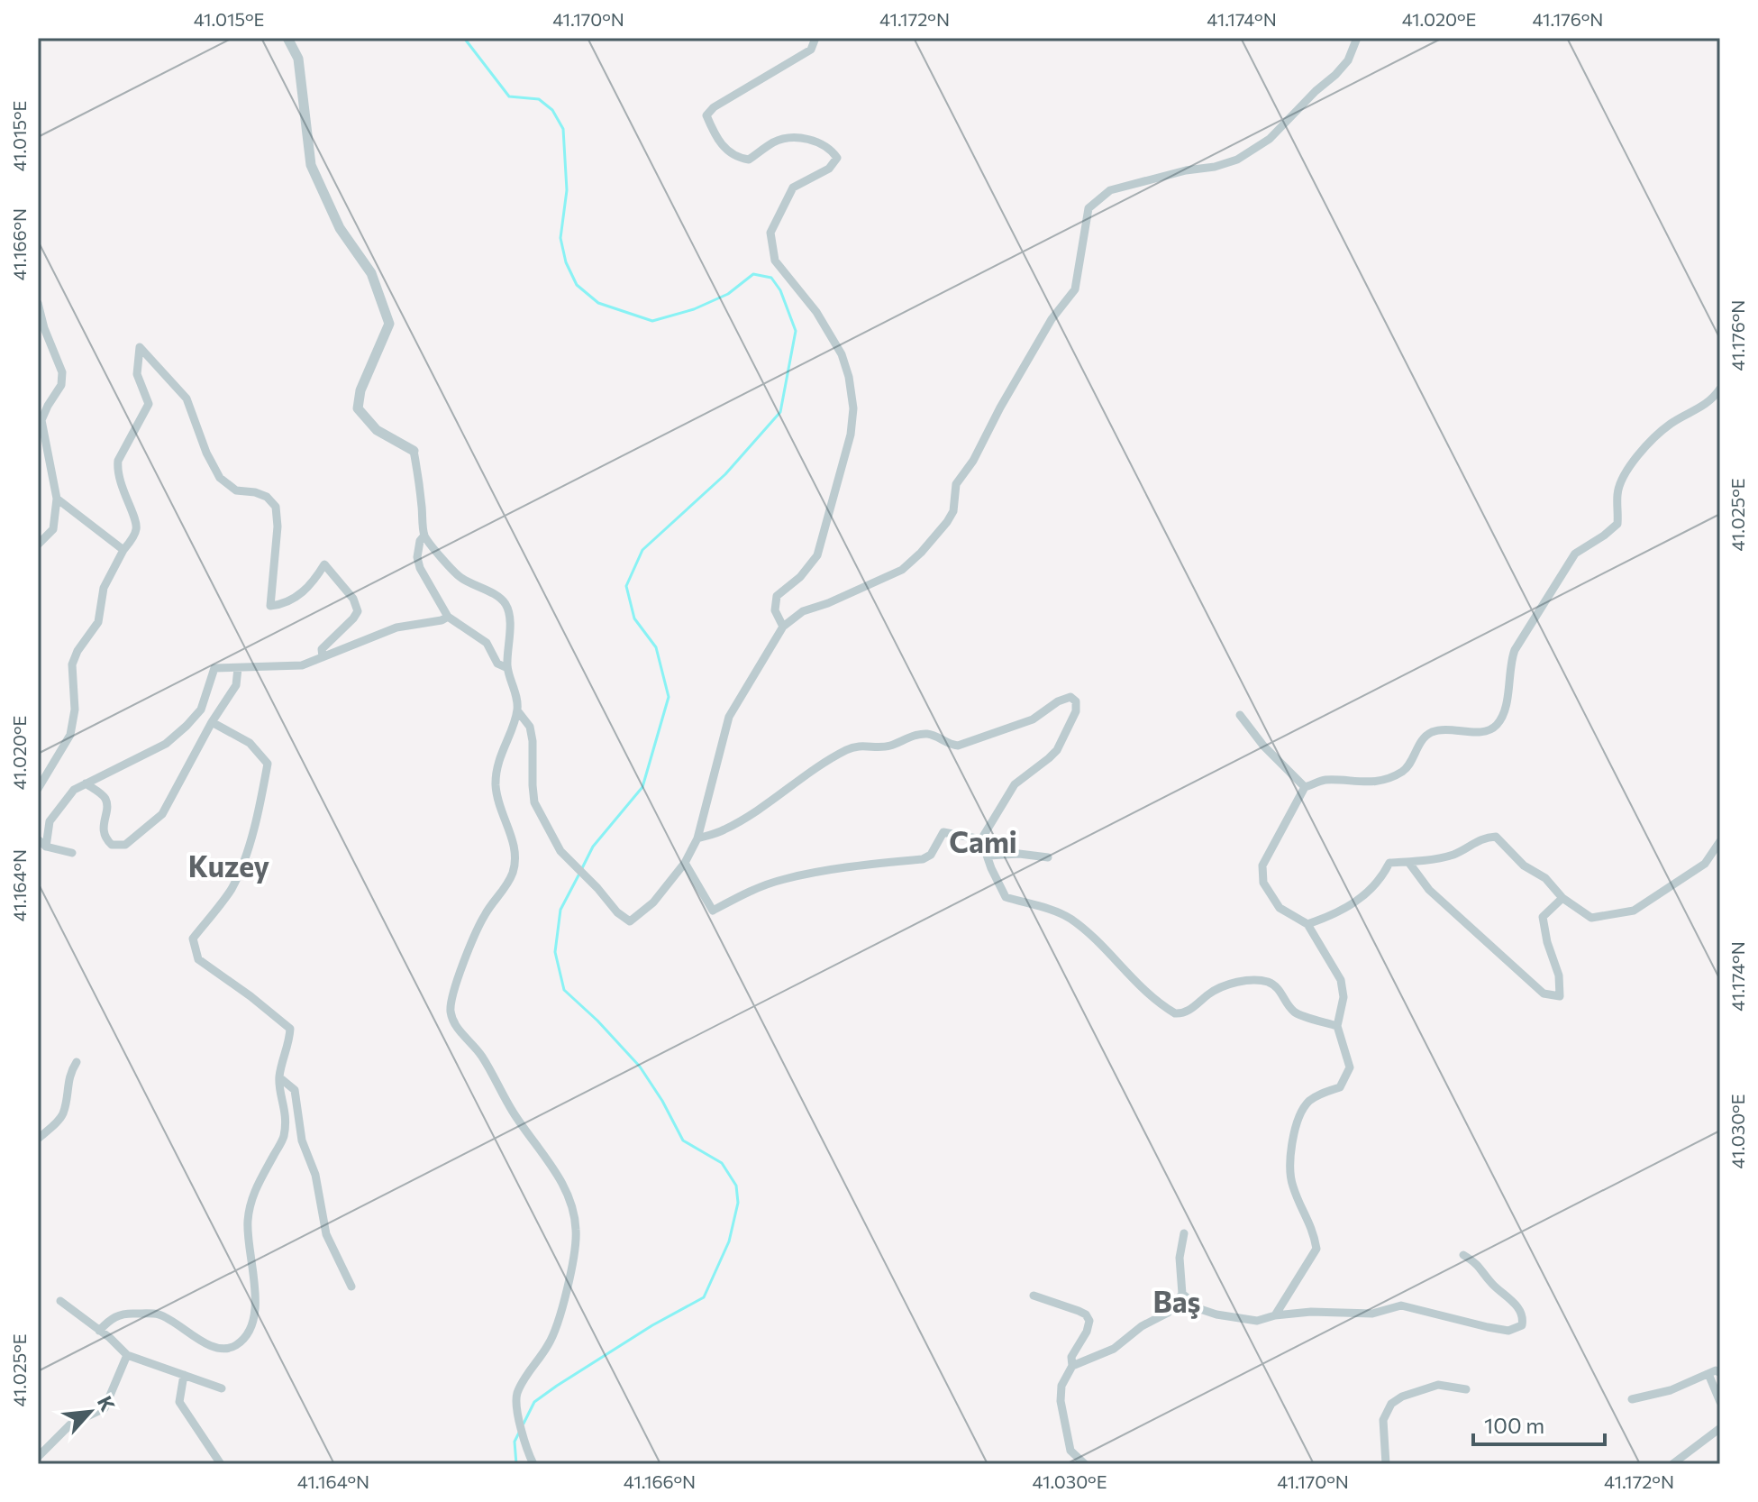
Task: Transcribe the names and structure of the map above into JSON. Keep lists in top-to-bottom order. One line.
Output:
{"districts":["Cami","Kuzey","Baş"],"scale_bar":"100 m","north":"top right","coordinates":["41.015°E","41.170°N","41.172°N","41.174°N","41.020°E","41.176°N","41.166°N","41.025°E","41.164°N","41.030°E"]}
